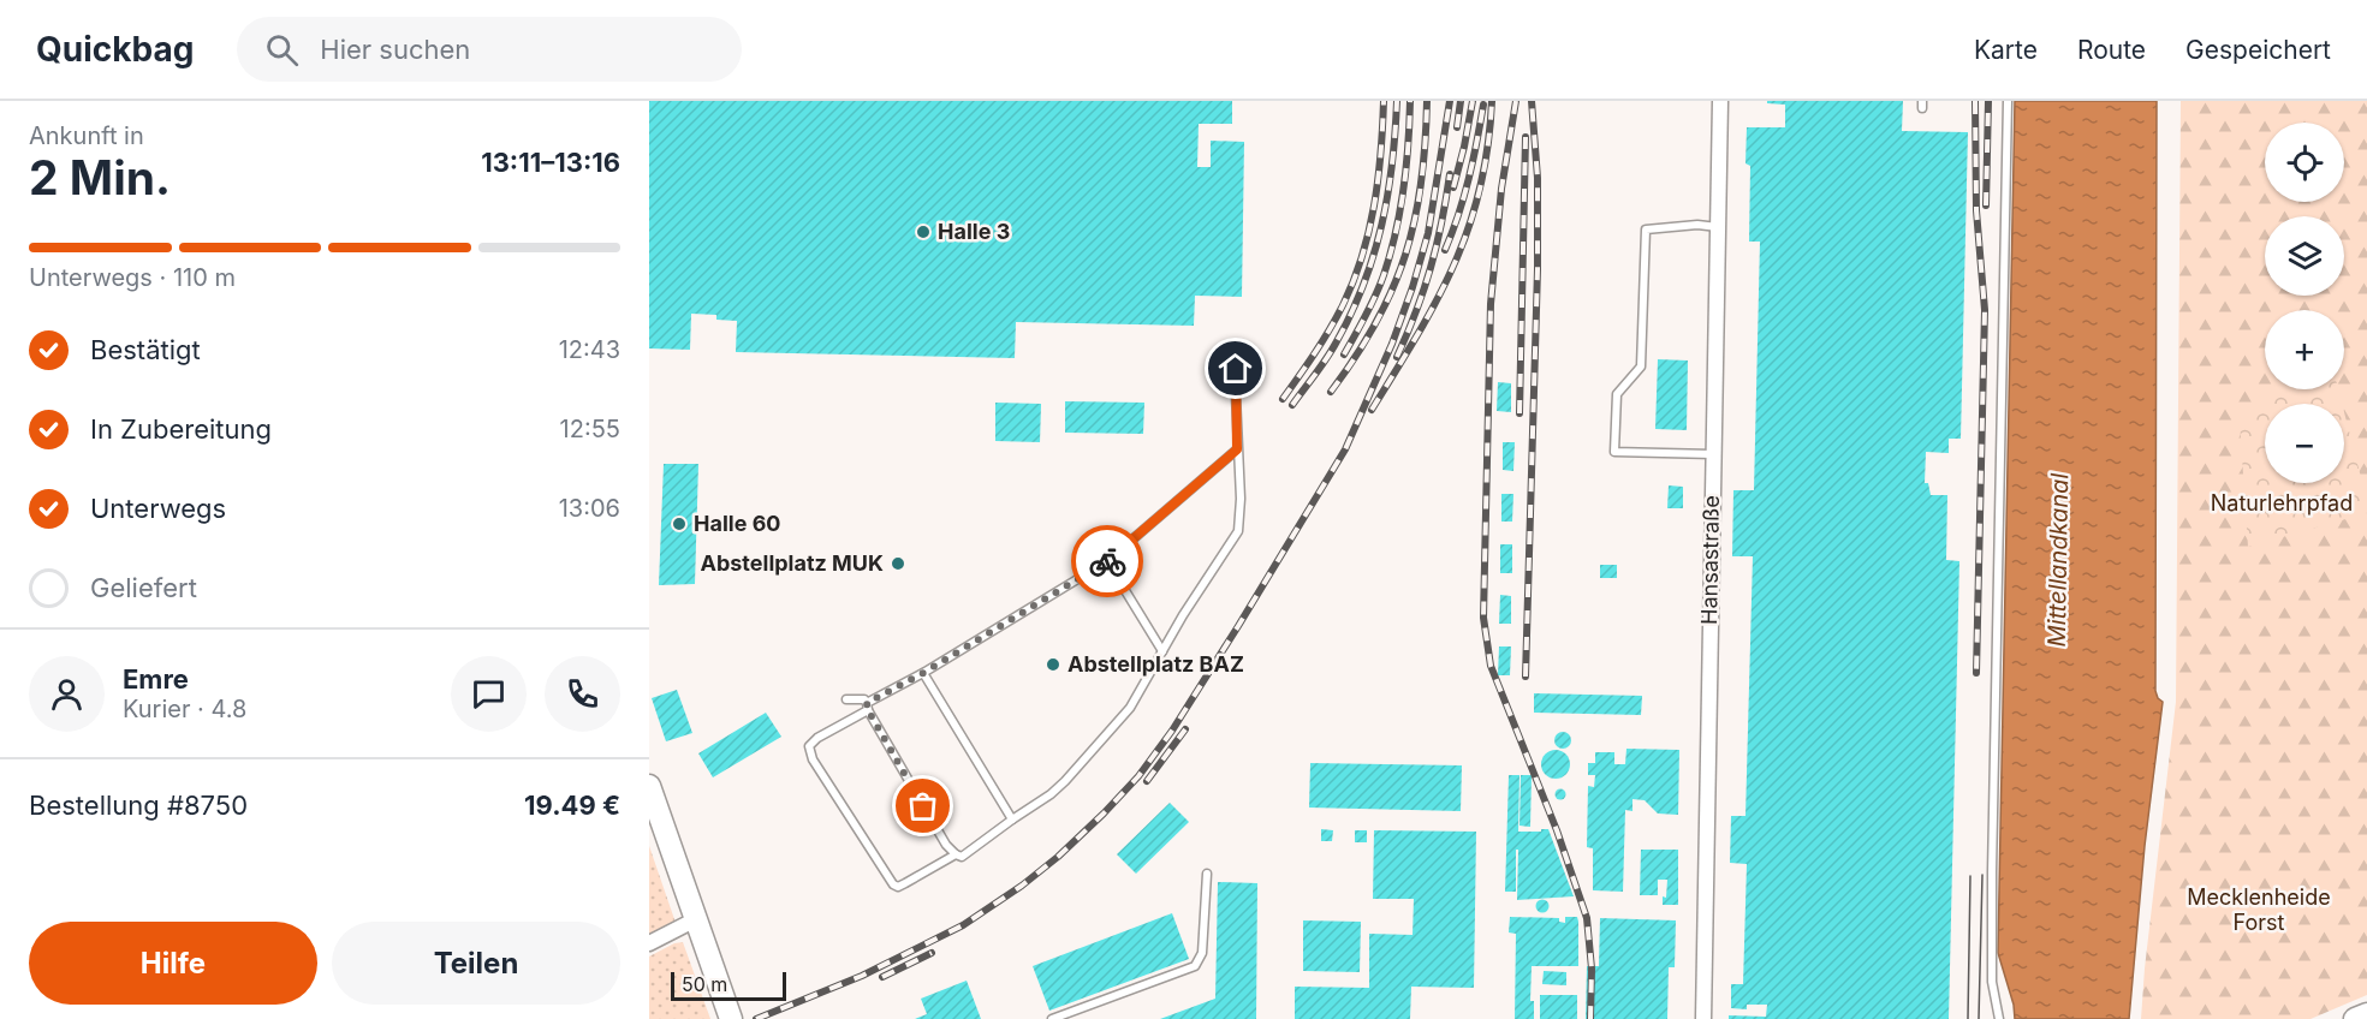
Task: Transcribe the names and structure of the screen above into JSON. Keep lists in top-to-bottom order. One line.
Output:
{"streets":{"street":["Hansastraße"]},"water":["Mittellandkanal"],"parks":["Naturlehrpfad","Mecklenheide Forst"],"places":["Halle 3","Halle 60","Abstellplatz MUK","Abstellplatz BAZ"],"scale_bar":"50 m","page":{"header":"Quickbag","search":"Hier suchen","nav":["Karte","Route","Gespeichert"],"heading":["2 Min.","Ankunft in","13:11–13:16"],"panel":["Emre","Kurier · 4.8","Bestellung #8750","19.49 €"],"map_buttons":["+","−"],"bar":"Unterwegs · 110 m","list":[["Bestätigt","12:43"],["In Zubereitung","12:55"],["Unterwegs","13:06"],"Geliefert"],"buttons":["Hilfe","Teilen"],"scale":"50 m"}}
